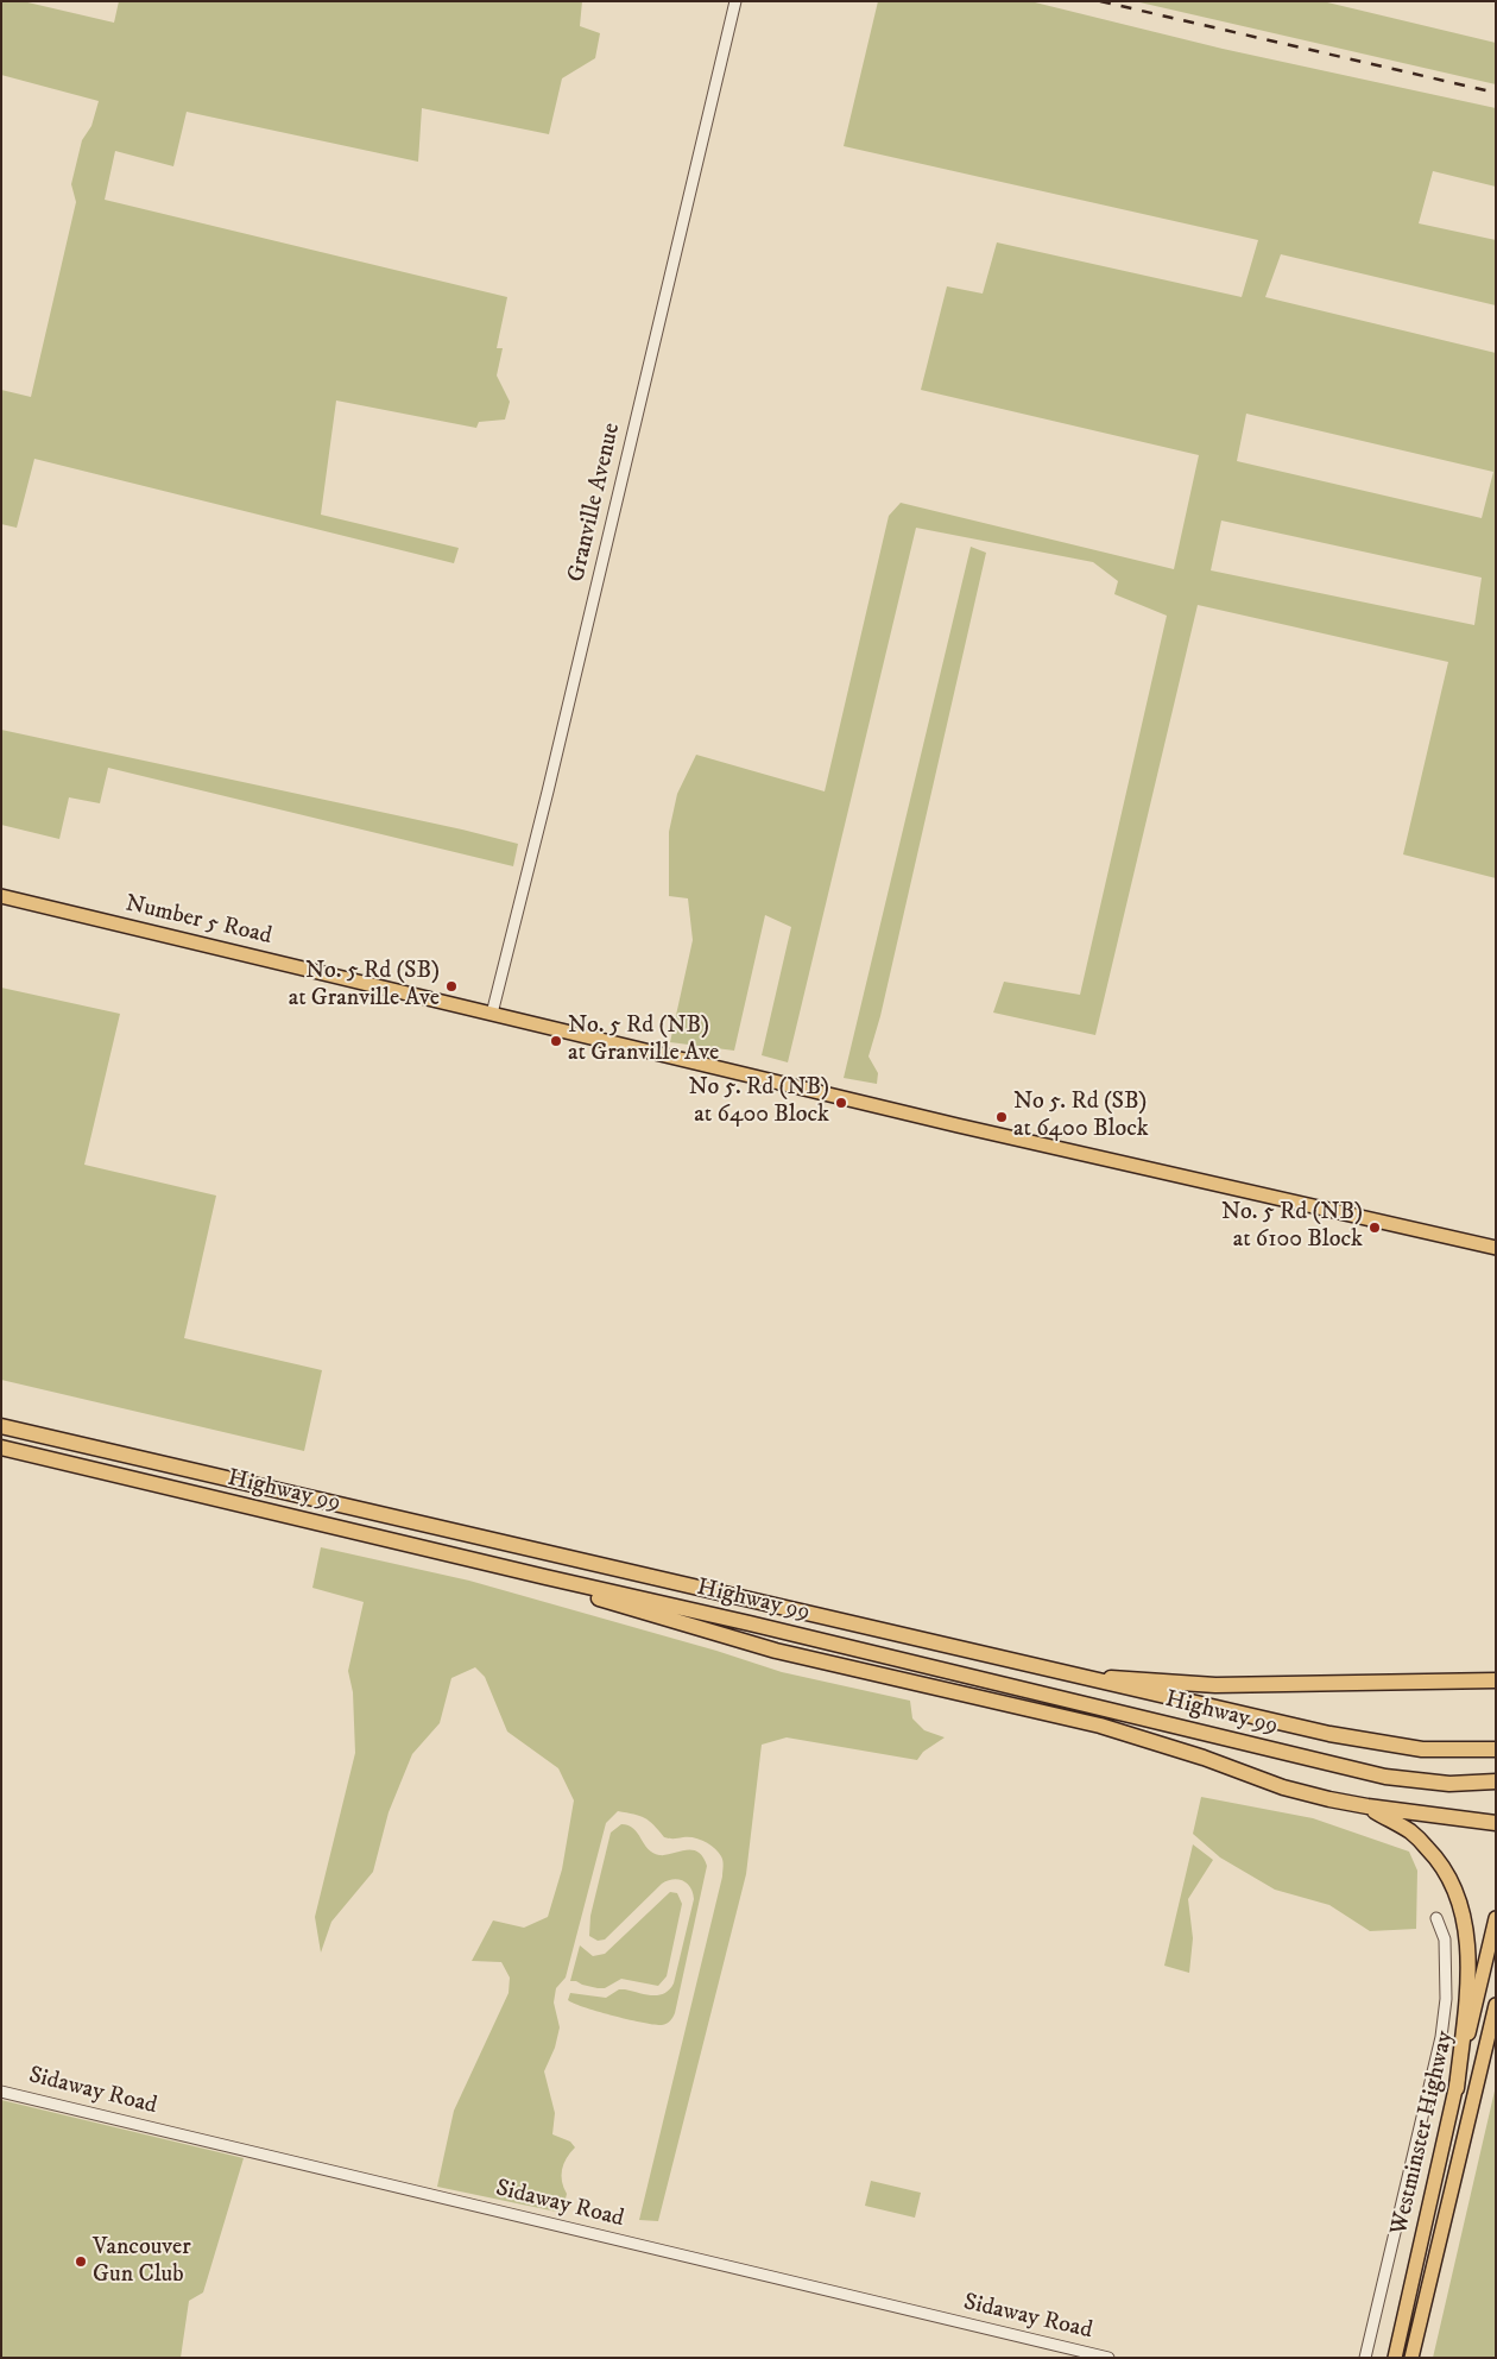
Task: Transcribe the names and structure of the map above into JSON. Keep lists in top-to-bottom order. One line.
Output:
{"streets":{"highway":["Highway 99"],"main road":["Number 5 Road","Westminster Highway"],"street":["Granville Avenue","Sidaway Road"]},"crossings":[["Granville Avenue","Number 5 Road"]],"places":["No. 5 Rd (SB) at Granville Ave","No. 5 Rd (NB) at Granville Ave","No 5. Rd (NB) at 6400 Block","No 5. Rd (SB) at 6400 Block","No. 5 Rd (NB) at 6100 Block","Vancouver Gun Club"]}
